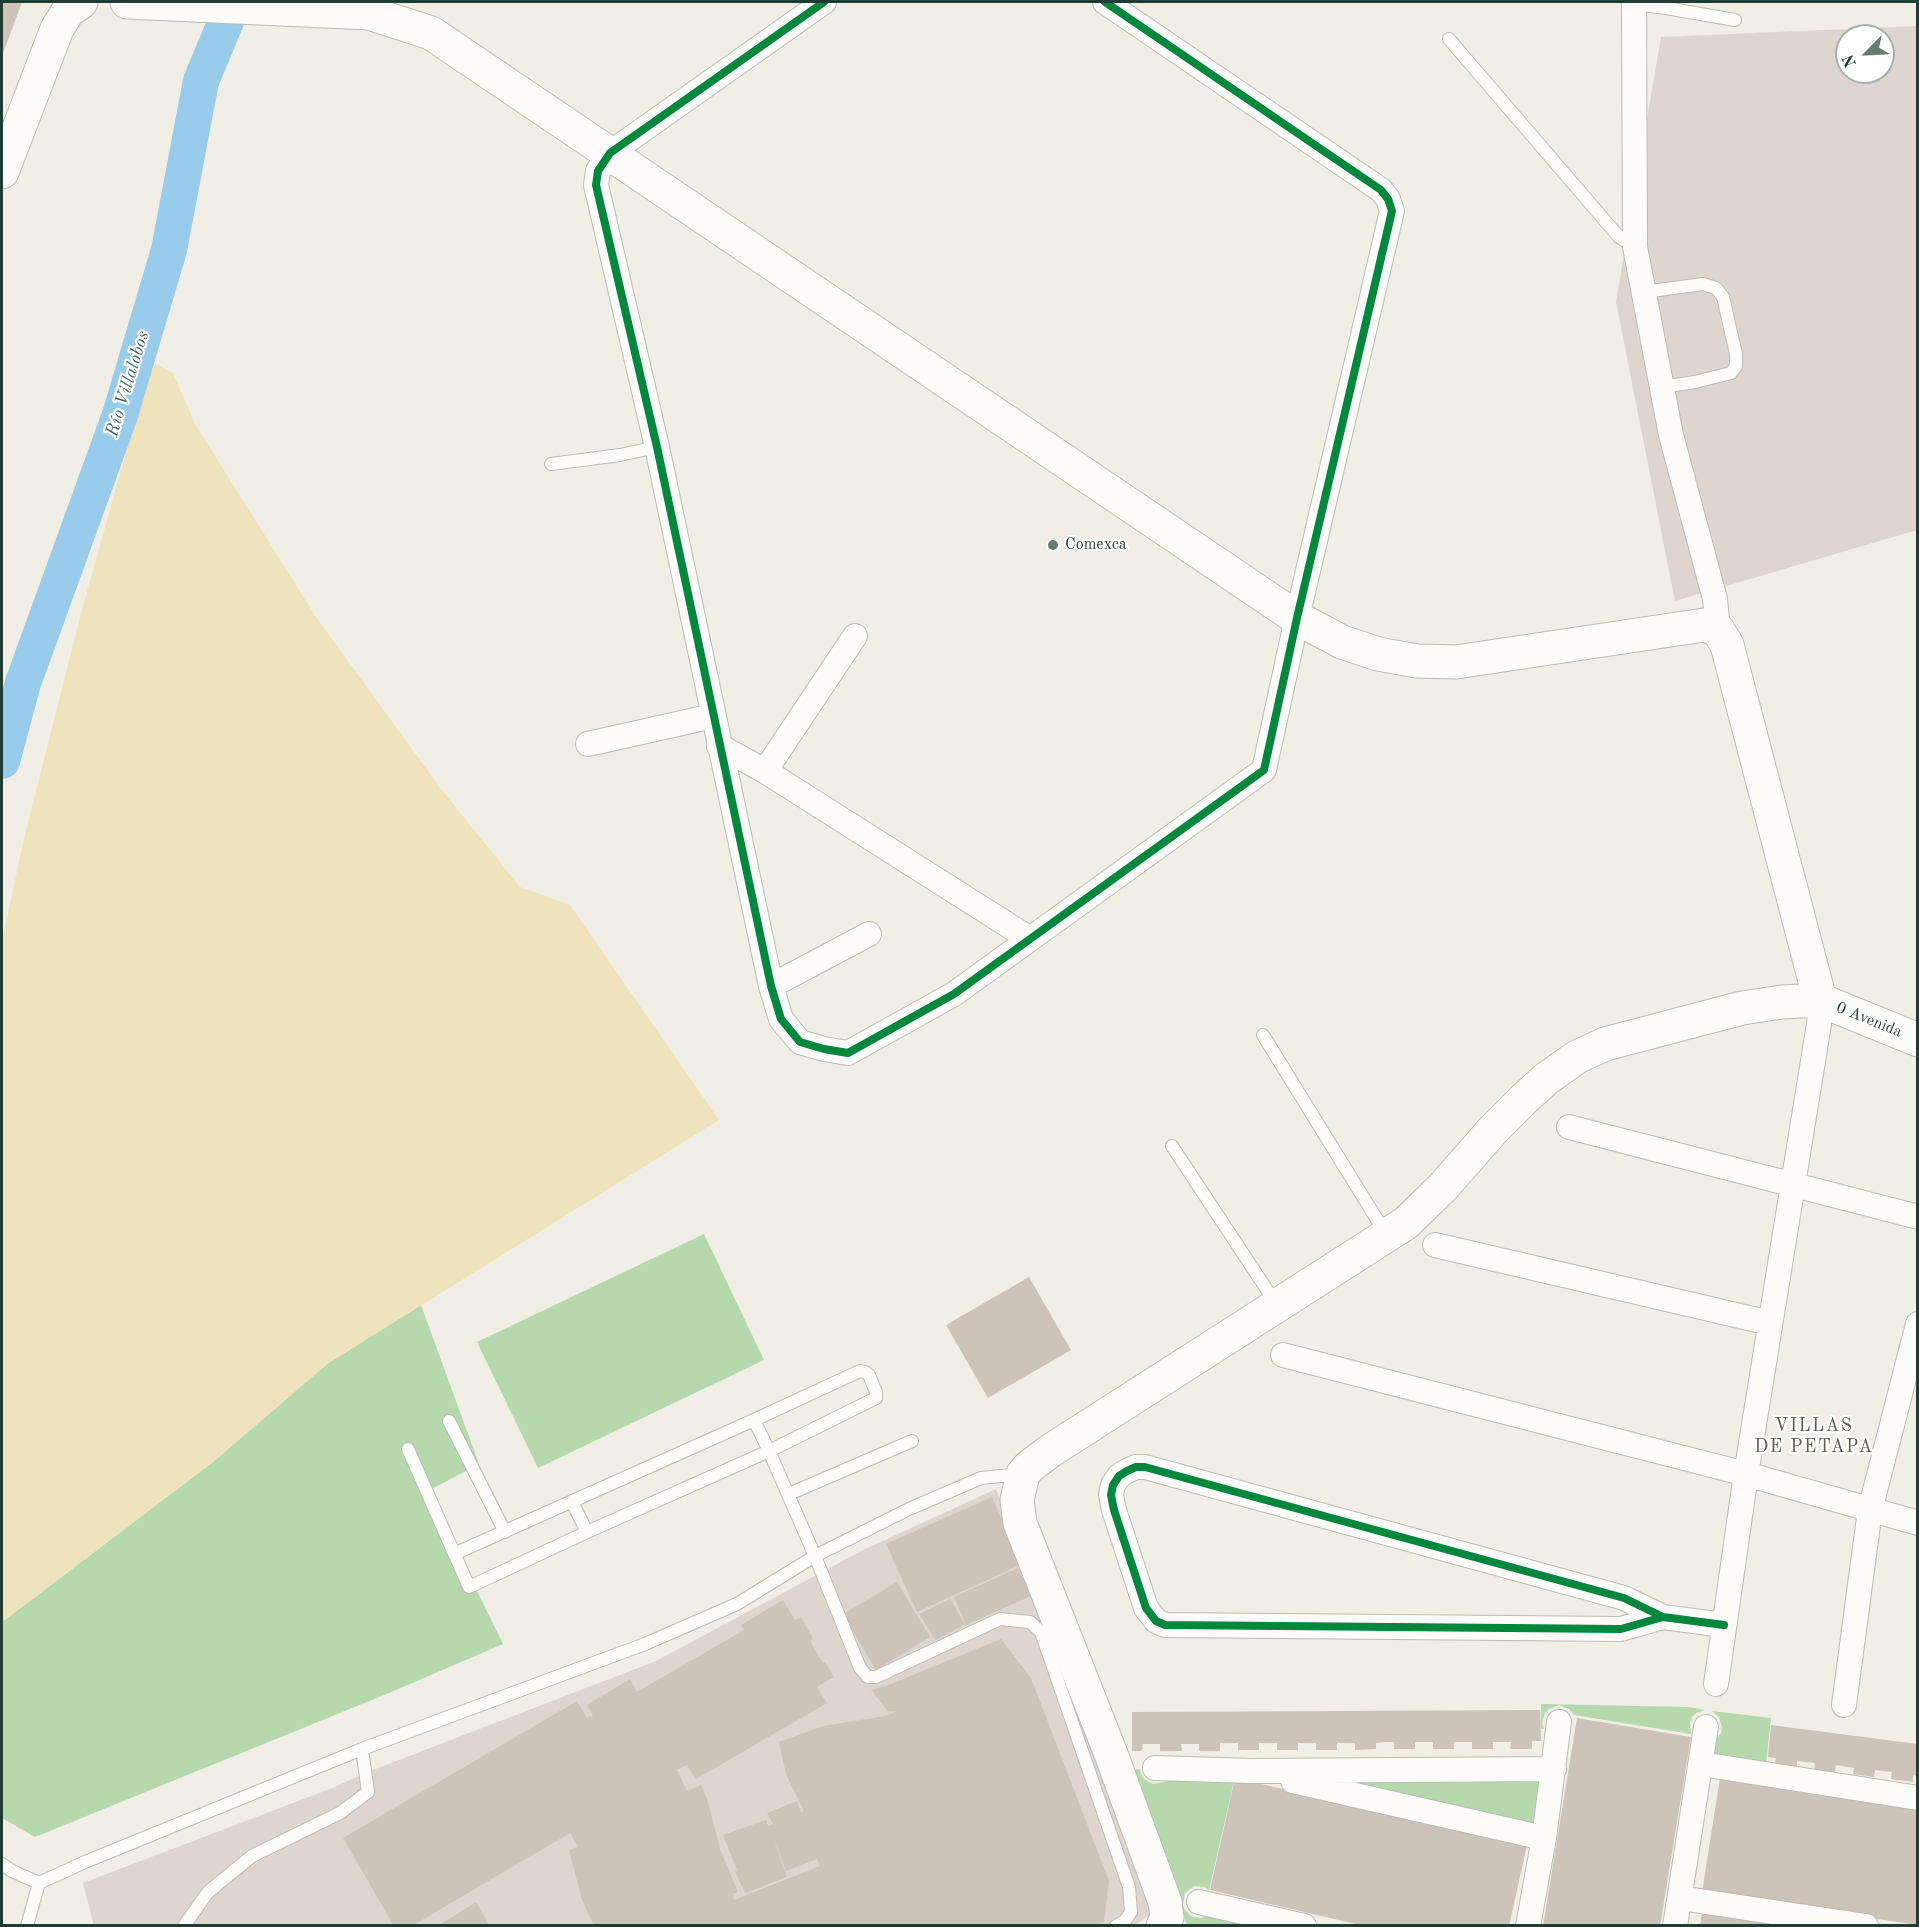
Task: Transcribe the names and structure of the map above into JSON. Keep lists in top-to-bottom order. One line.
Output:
{"streets":{"main road":["0 Avenida"]},"districts":["VILLAS DE PETAPA"],"water":["Río Villalobos"],"places":["Comexca"],"north":"bottom left"}
